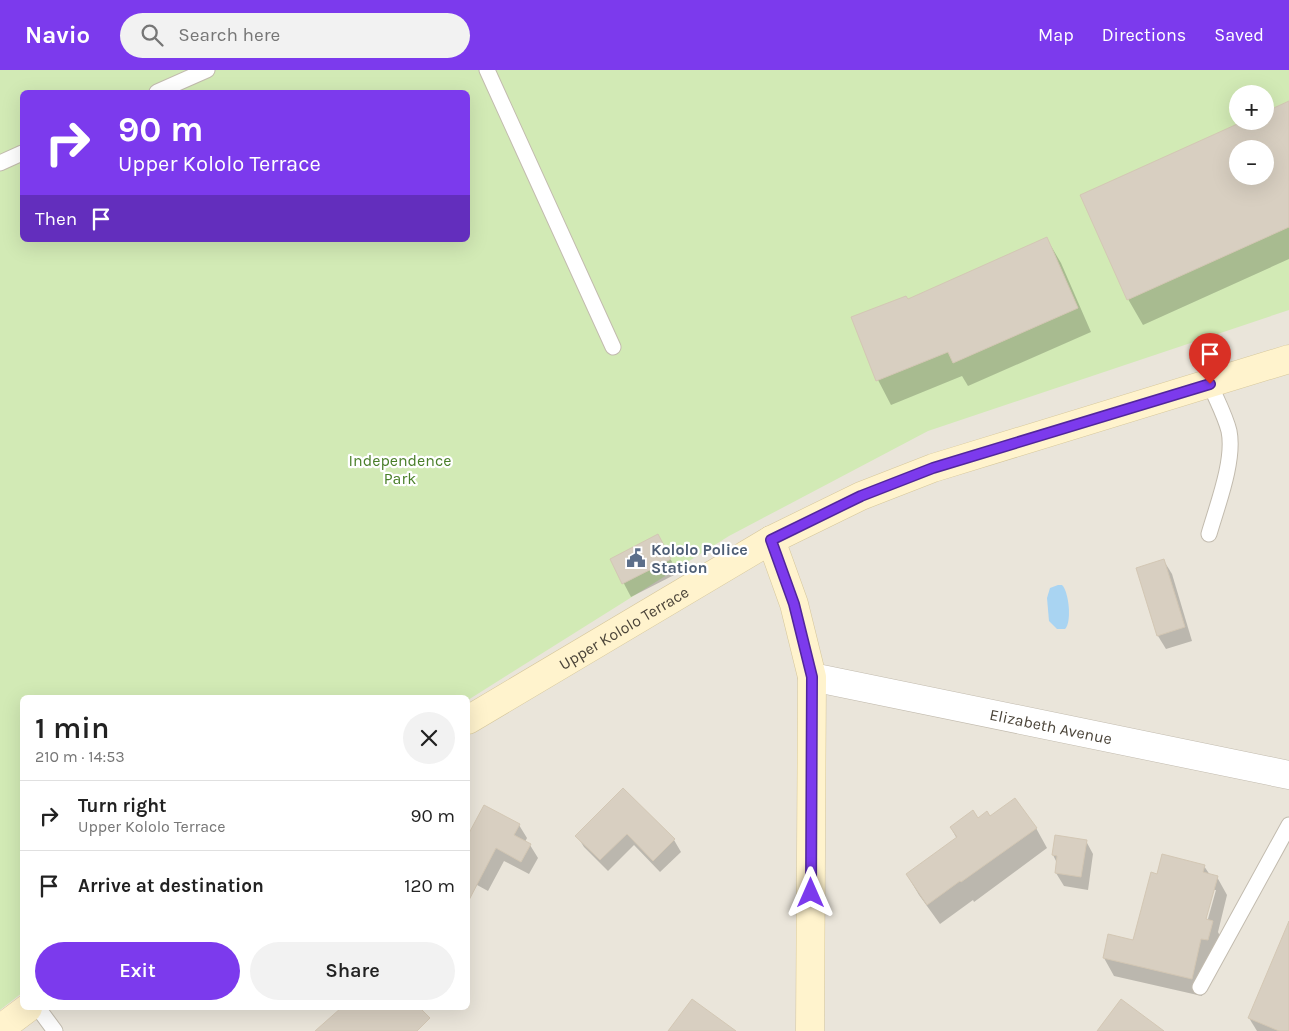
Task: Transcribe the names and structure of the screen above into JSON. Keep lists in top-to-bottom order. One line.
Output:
{"streets":{"main road":["Upper Kololo Terrace"],"street":["Elizabeth Avenue"]},"parks":["Independence Park"],"places":{"public building":["Kololo Police Station"]},"page":{"header":"Navio","search":"Search here","nav":["Map","Directions","Saved"],"map_buttons":["+","−"],"turn":["90 m","Upper Kololo Terrace"],"then":"Then","heading":["1 min","210 m · 14:53"],"list":[{"name":"Turn right","note":"Upper Kololo Terrace","value":"90 m"},{"name":"Arrive at destination","value":"120 m"}],"buttons":["Exit","Share"]}}
